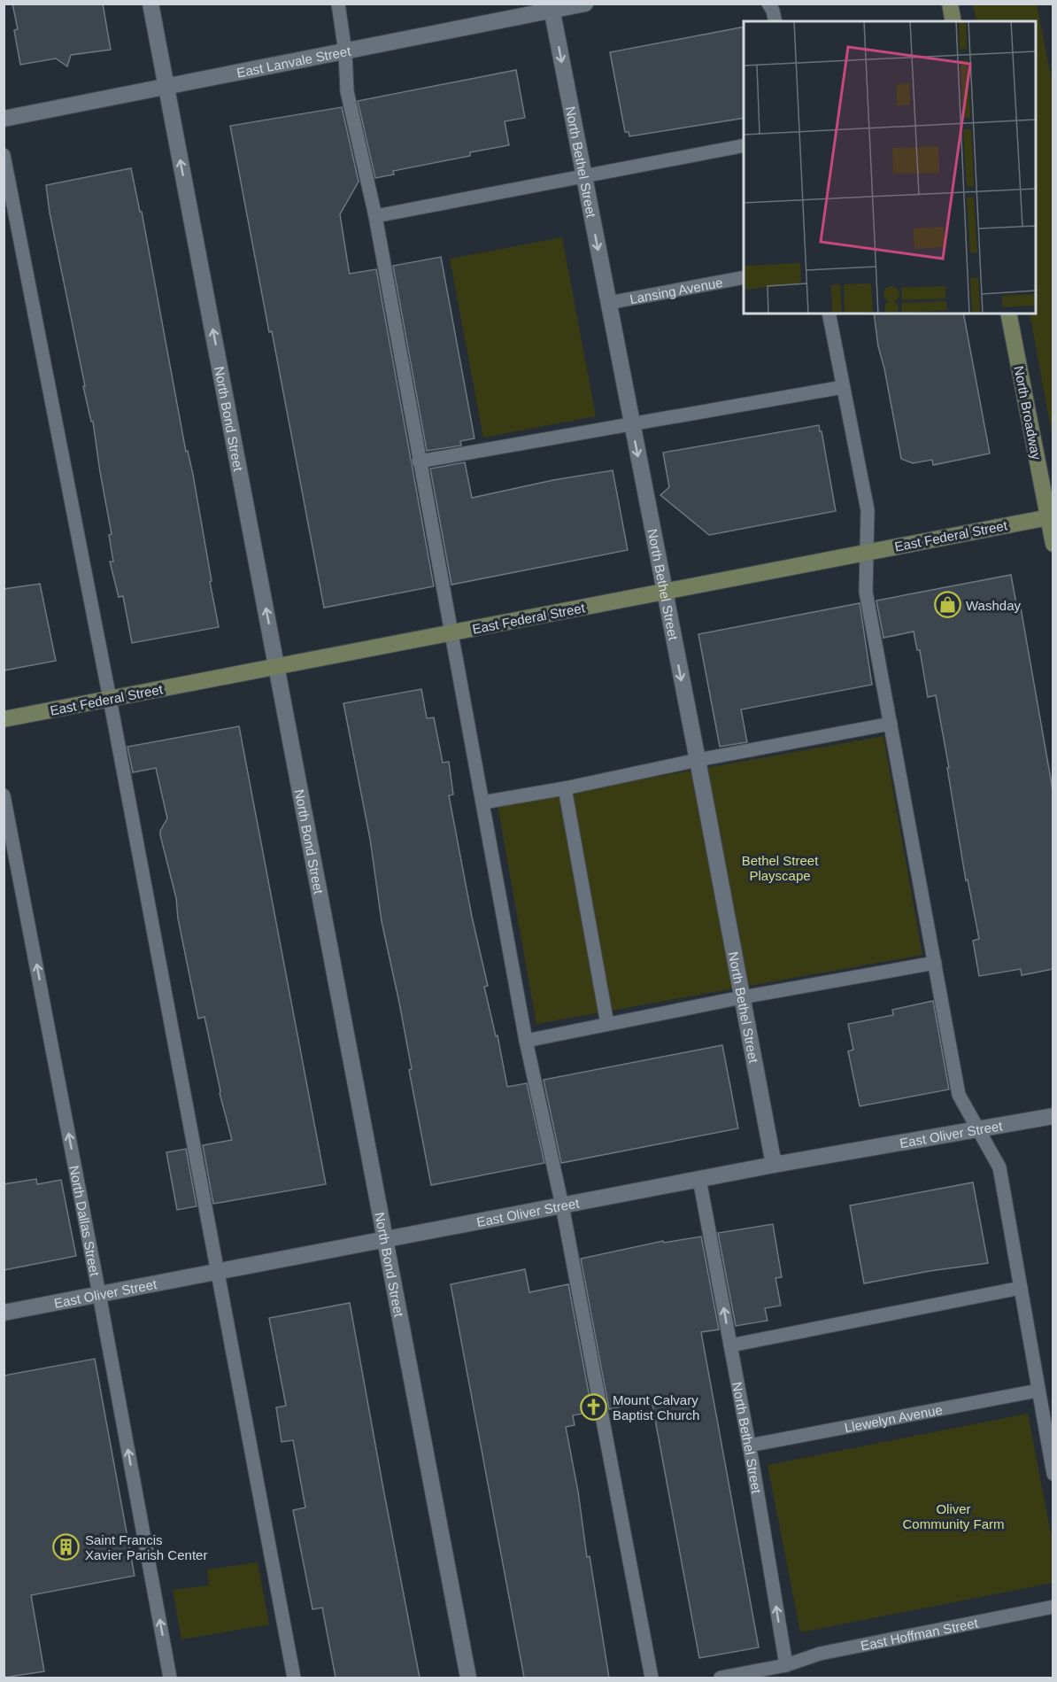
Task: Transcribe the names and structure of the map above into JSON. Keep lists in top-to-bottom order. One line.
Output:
{"streets":{"street":["East Lanvale Street","North Bethel Street","North Broadway","North Bond Street","East Federal Street","East Oliver Street"],"lane":["Lansing Avenue","North Dallas Street","Llewelyn Avenue","East Hoffman Street"]},"crossings":[["East Lanvale Street","North Bethel Street"],["East Lanvale Street","North Bond Street"],["North Bethel Street","Lansing Avenue"],["North Bethel Street","East Federal Street"],["North Bethel Street","East Oliver Street"],["North Bethel Street","Llewelyn Avenue"],["North Bethel Street","East Hoffman Street"],["North Broadway","East Federal Street"],["North Bond Street","East Federal Street"],["North Bond Street","East Oliver Street"],["East Oliver Street","North Dallas Street"]],"one_way":["North Dallas Street"],"parks":["Bethel Street Playscape","Oliver Community Farm"],"places":{"shop":["Washday"],"church":["Mount Calvary Baptist Church"],"building":["Saint Francis Xavier Parish Center"]}}
